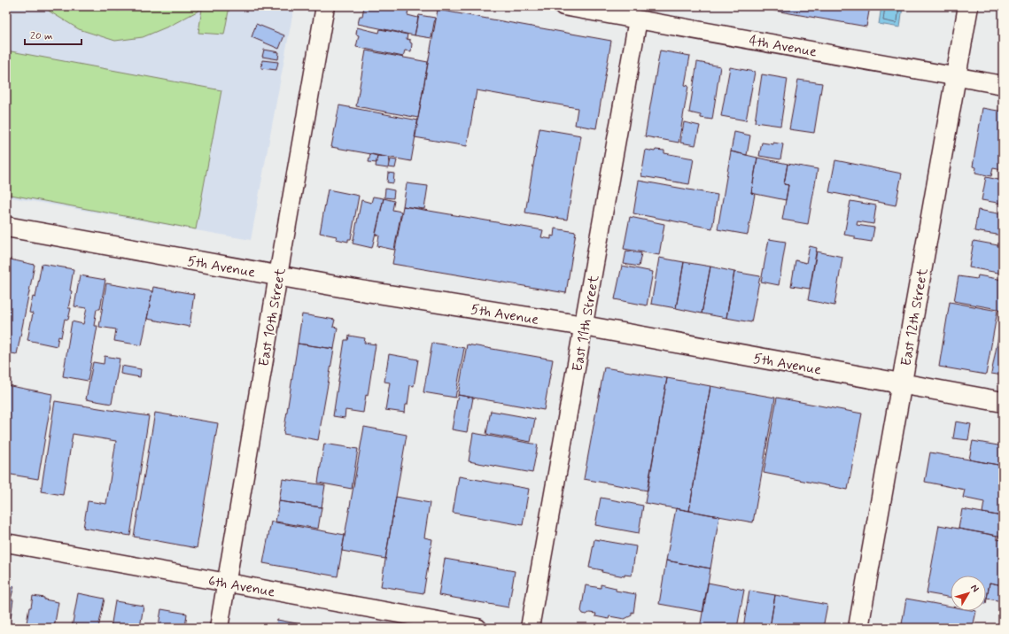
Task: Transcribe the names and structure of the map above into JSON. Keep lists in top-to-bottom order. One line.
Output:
{"streets":{"street":["4th Avenue","5th Avenue","East 10th Street","East 12th Street","East 11th Street","6th Avenue"]},"crossings":[["4th Avenue","East 12th Street"],["4th Avenue","East 11th Street"],["5th Avenue","East 10th Street"],["5th Avenue","East 12th Street"],["5th Avenue","East 11th Street"],["East 10th Street","6th Avenue"]],"scale_bar":"20 m","north":"top right"}
